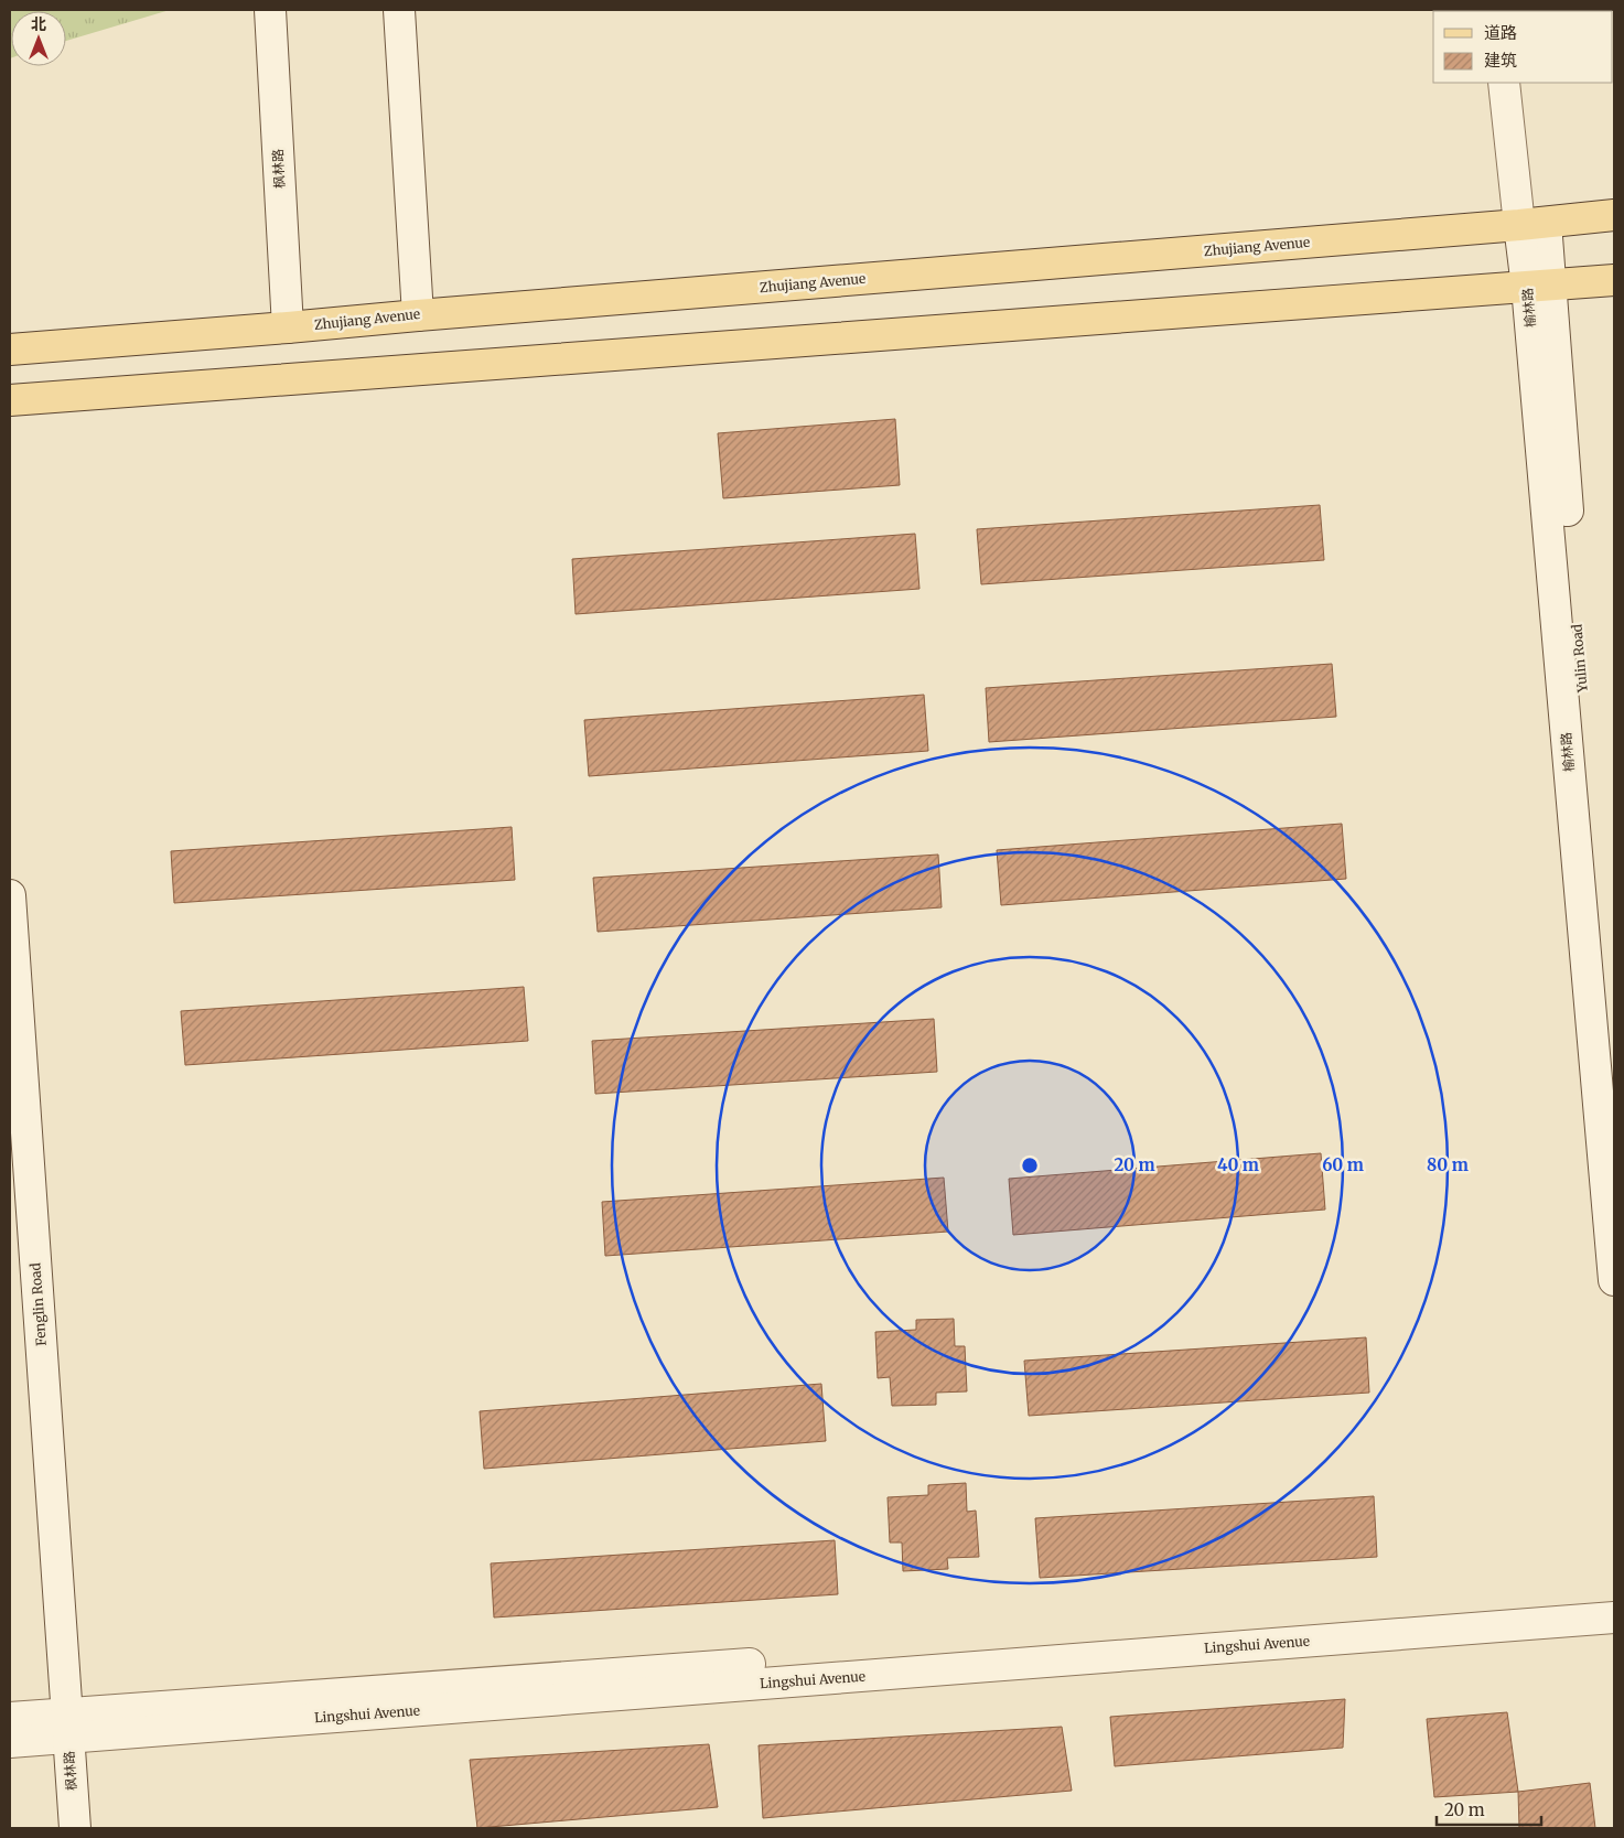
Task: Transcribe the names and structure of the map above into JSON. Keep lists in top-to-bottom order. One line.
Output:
{"streets":{"main road":["Zhujiang Avenue"],"street":["枫林路","榆林路","Yulin Road","Fenglin Road","Lingshui Avenue"]},"crossings":[["枫林路","Zhujiang Avenue"],["枫林路","Fenglin Road"],["枫林路","Lingshui Avenue"],["Zhujiang Avenue","Yulin Road"],["榆林路","Yulin Road"],["Fenglin Road","Lingshui Avenue"]],"legend":["道路","建筑"],"scale_bar":"20 m","north":"top","rings":["20 m","40 m","60 m","80 m"]}
